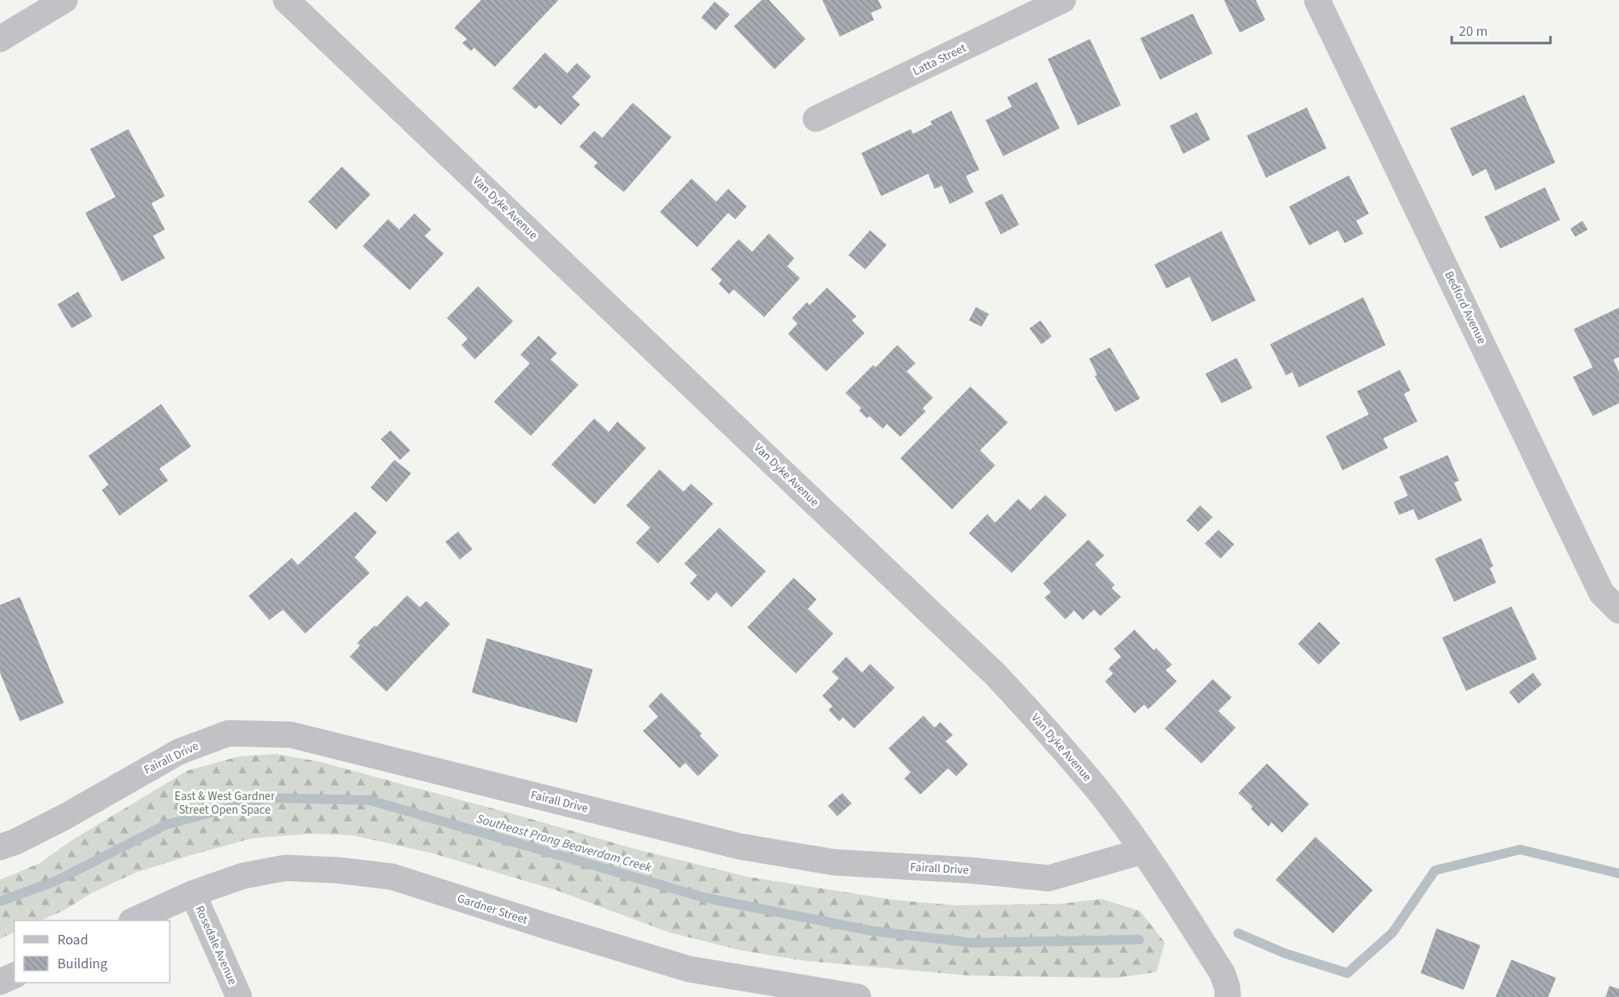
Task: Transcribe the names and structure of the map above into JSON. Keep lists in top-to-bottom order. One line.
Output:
{"streets":{"street":["Latta Street","Van Dyke Avenue","Bedford Avenue","Fairall Drive","Gardner Street","Rosedale Avenue"]},"crossings":[["Van Dyke Avenue","Fairall Drive"],["Gardner Street","Rosedale Avenue"]],"water":["Southeast Prong Beaverdam Creek"],"parks":["East & West Gardner Street Open Space"],"legend":["Road","Building"],"scale_bar":"20 m"}
